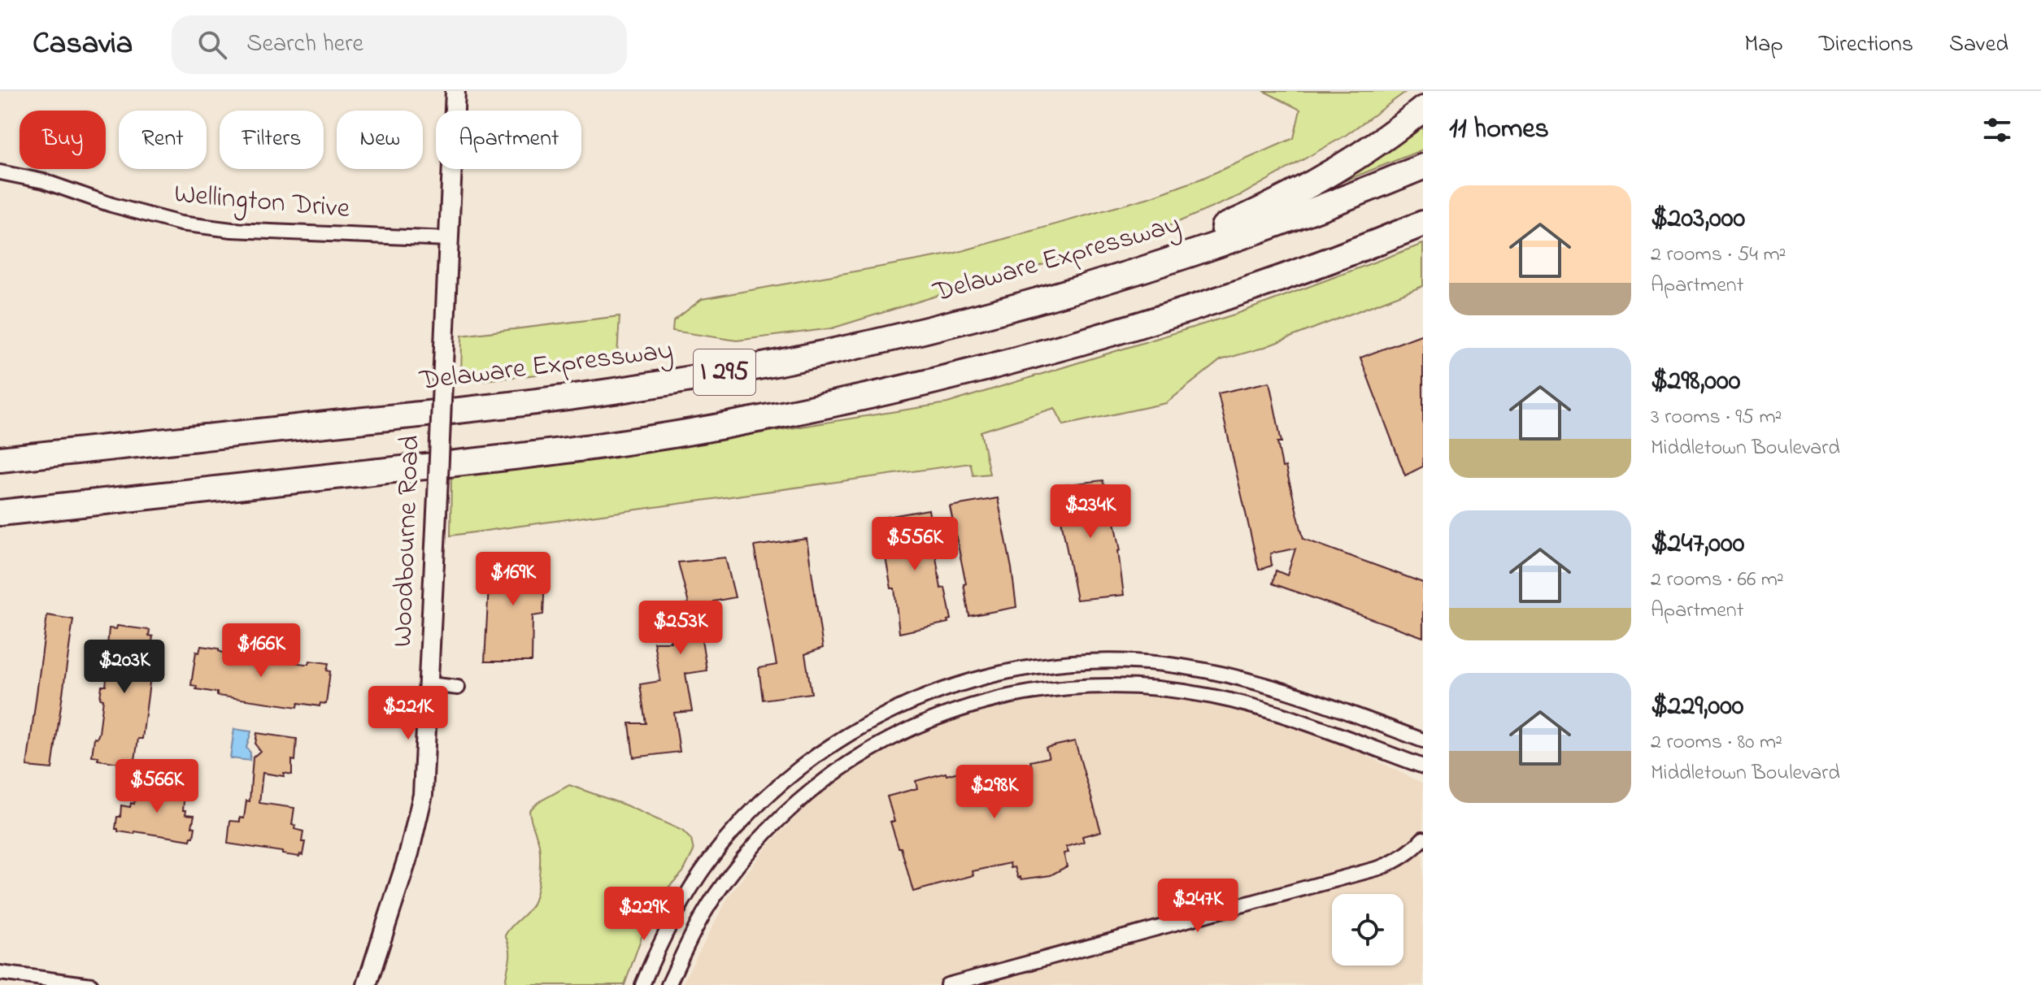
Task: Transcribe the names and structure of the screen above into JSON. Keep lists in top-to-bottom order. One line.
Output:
{"streets":{"highway":["Delaware Expressway","I 295"],"main road":["Woodbourne Road"],"street":["Wellington Drive"]},"crossings":[["Wellington Drive","Woodbourne Road"]],"page":{"header":"Casavia","search":"Search here","nav":["Map","Directions","Saved"],"heading":"11 homes","chip":["Buy","Rent","Filters","New","Apartment"],"list":[{"name":"$203,000","note":"2 rooms · 54 m² · Apartment"},{"name":"$298,000","note":"3 rooms · 95 m² · Middletown Boulevard"},{"name":"$247,000","note":"2 rooms · 66 m² · Apartment"},{"name":"$229,000","note":"2 rooms · 80 m² · Middletown Boulevard"}],"price":["$234K","$556K","$169K","$253K","$166K","$203K","$221K","$566K","$298K","$247K","$229K"]}}
